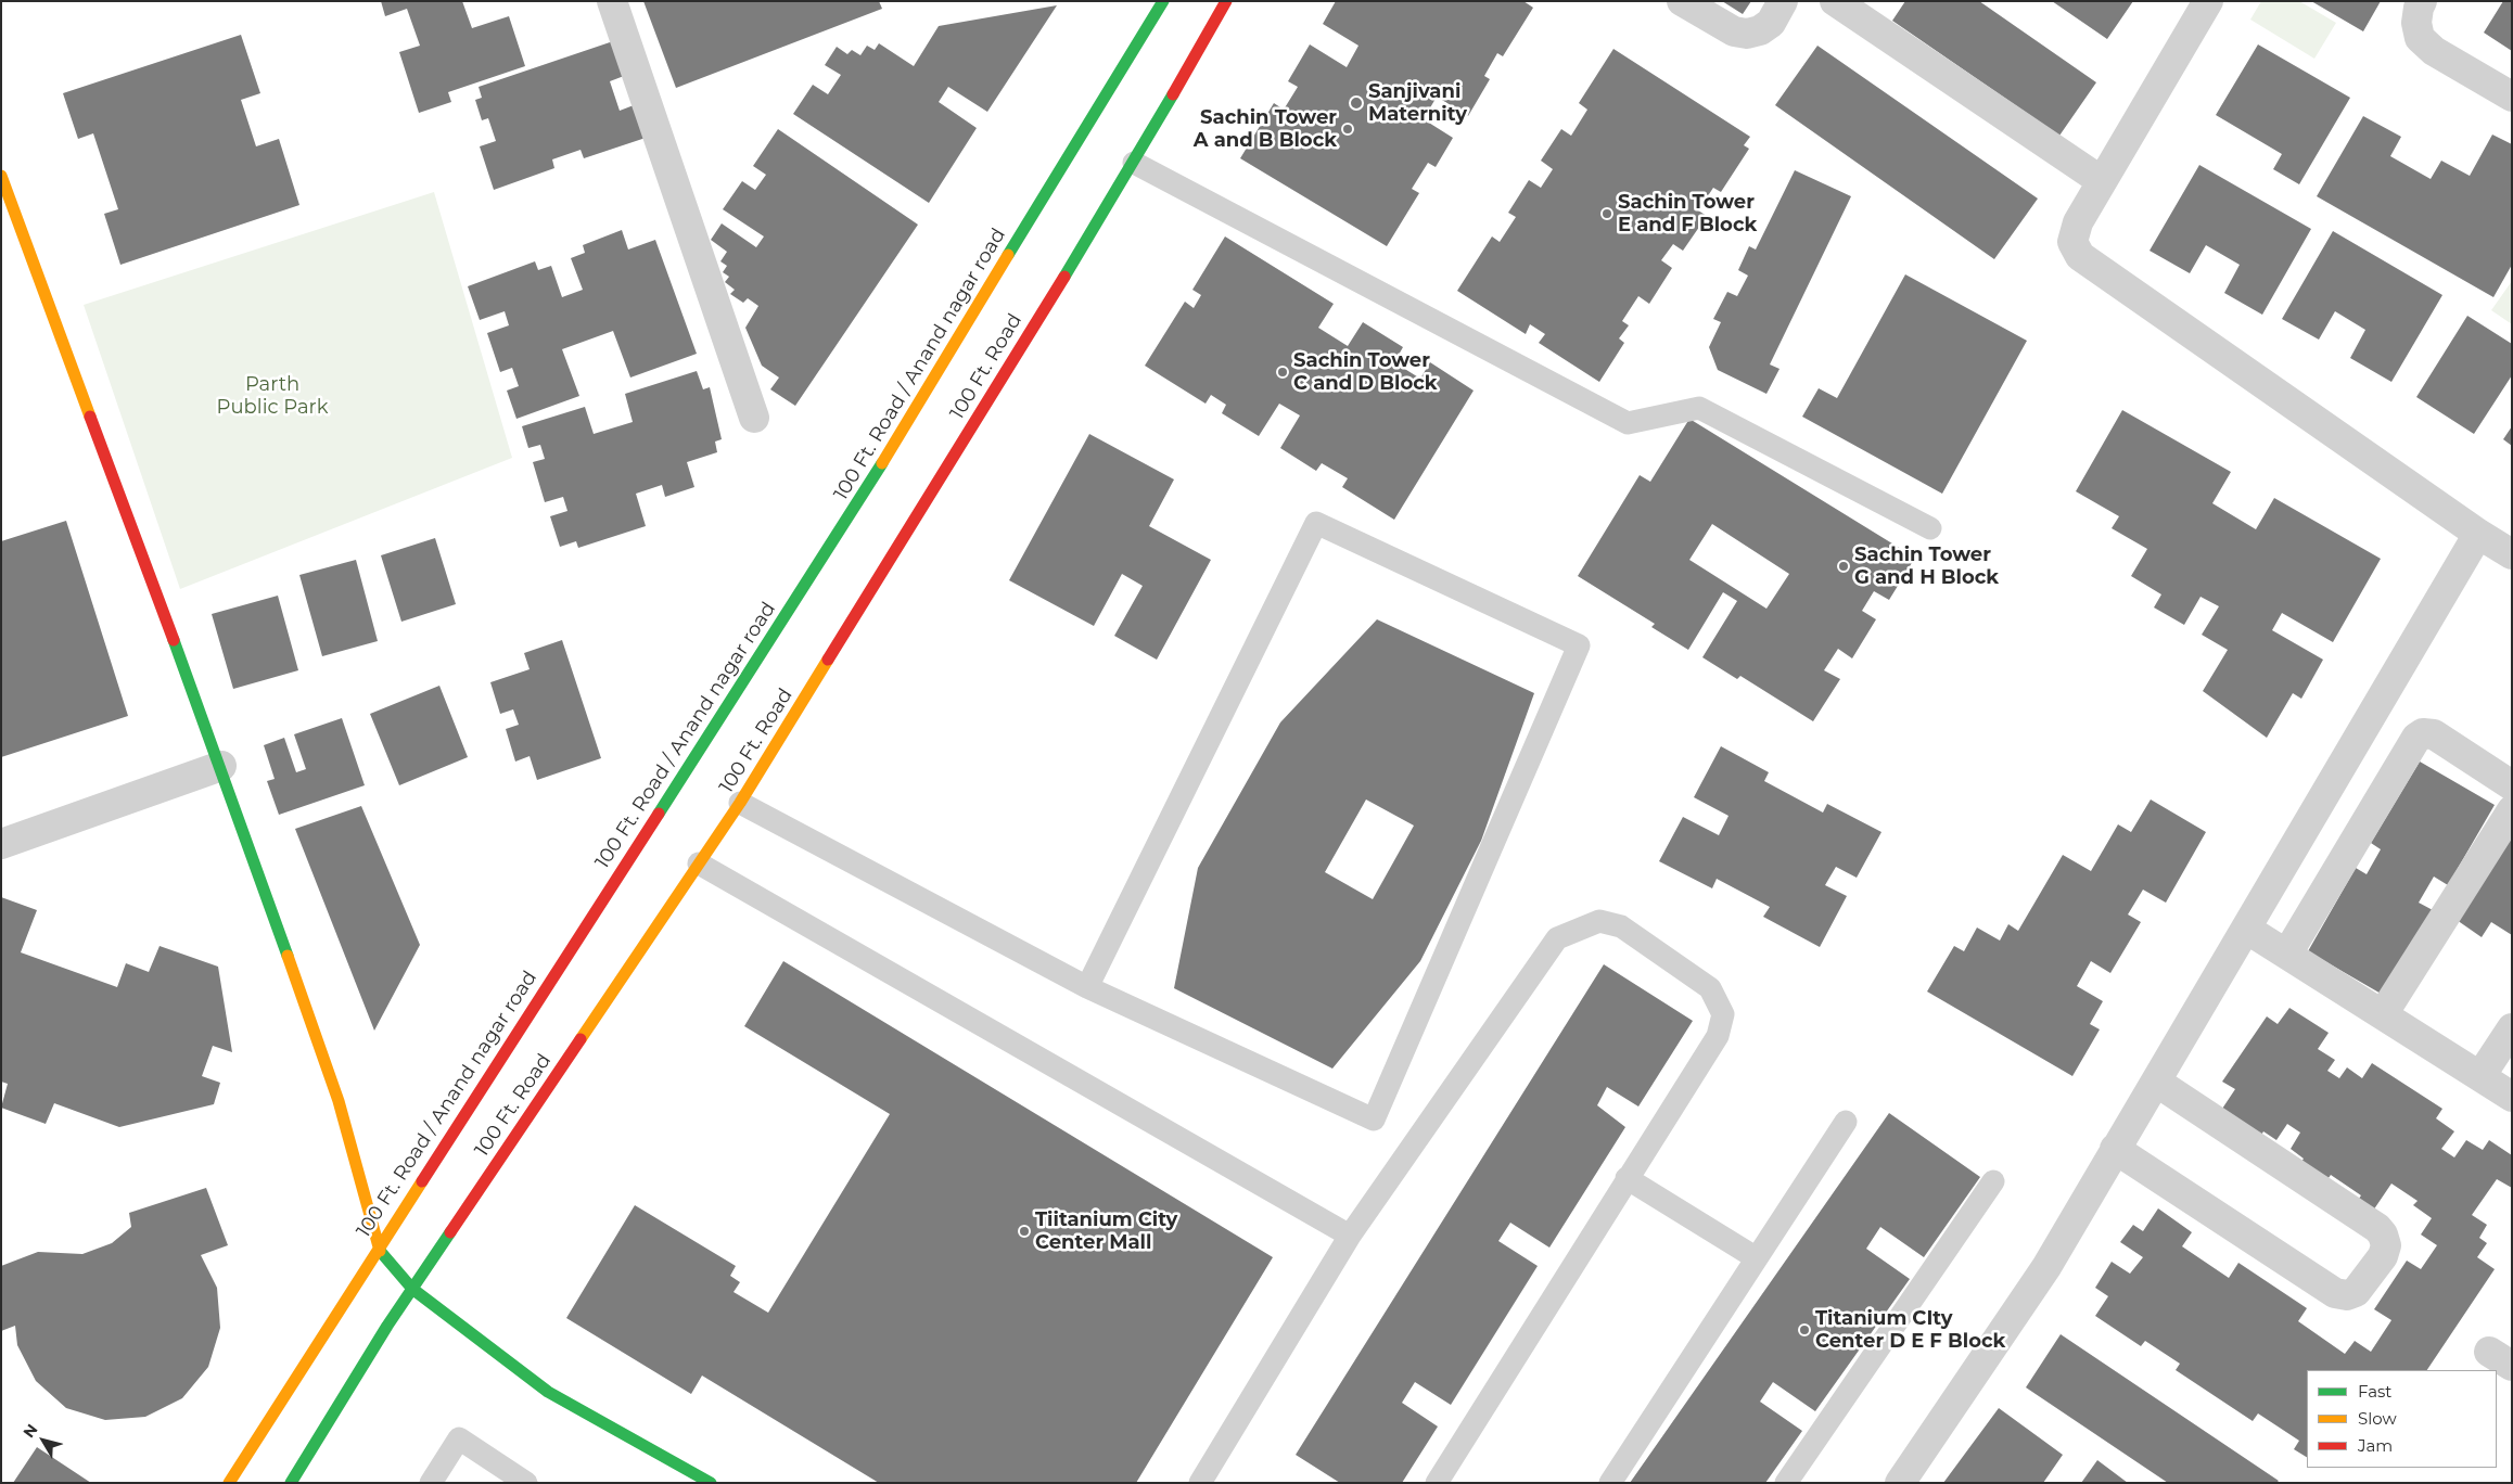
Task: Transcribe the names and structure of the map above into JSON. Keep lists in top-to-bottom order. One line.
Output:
{"streets":{"main road":["100 Ft. Road / Anand nagar road","100 Ft. Road"]},"parks":["Parth Public Park"],"places":["Sanjivani Maternity","Sachin Tower A and B Block","Sachin Tower E and F Block","Sachin Tower C and D Block","Sachin Tower G and H Block","Tiitanium City Center Mall","Titanium CIty Center D E F Block"],"legend":["Fast","Slow","Jam"],"north":"top left"}
